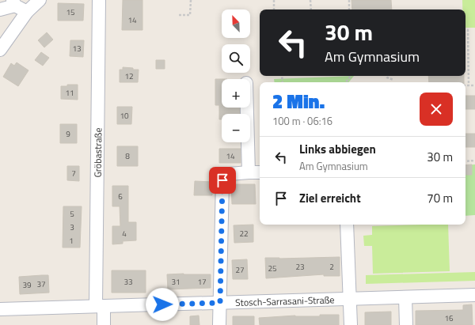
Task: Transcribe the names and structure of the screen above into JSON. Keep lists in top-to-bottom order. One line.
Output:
{"streets":{"street":["Gröbastraße","Stosch-Sarrasani-Straße"]},"crossings":[["Gröbastraße","Stosch-Sarrasani-Straße"]],"house_numbers":["15","14","13","12","11","10","9","8","14","7","6","5","3","4","22","1","23","2","25","27","33","31","17","37","39","16"],"north":"top left","page":{"map_buttons":["+","−"],"turn":["30 m","Am Gymnasium"],"heading":["2 Min.","100 m · 06:16"],"list":[{"name":"Links abbiegen","note":"Am Gymnasium","value":"30 m"},{"name":"Ziel erreicht","value":"70 m"}]}}
